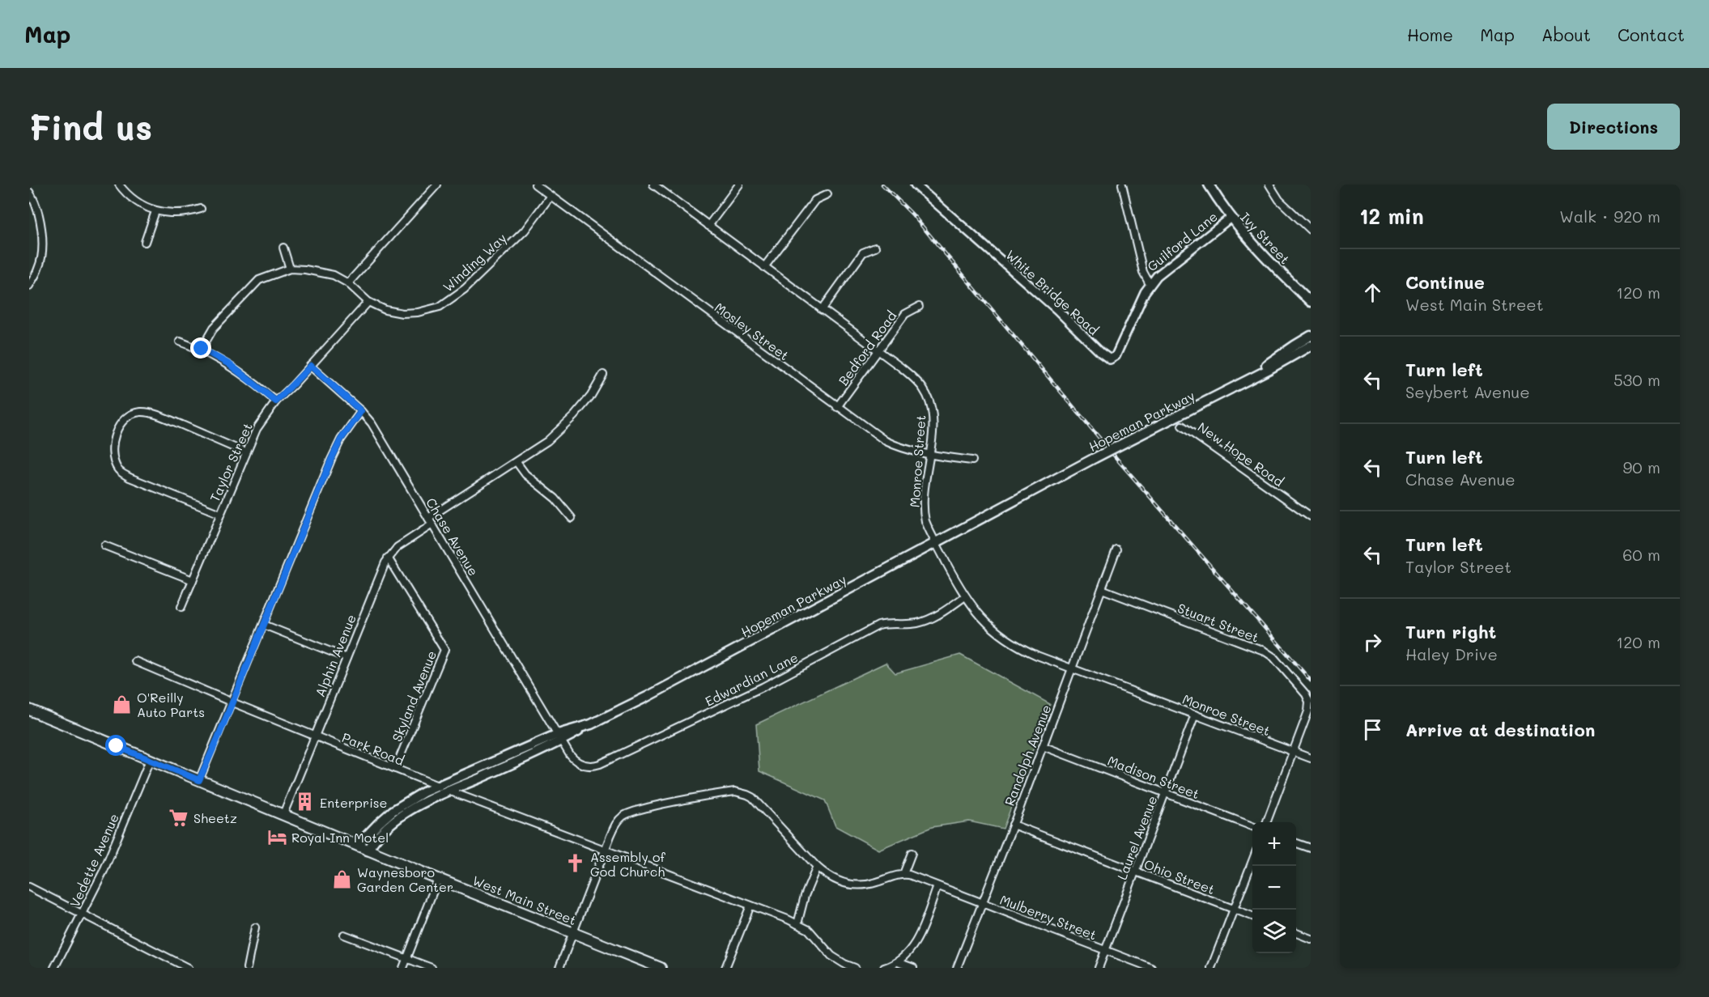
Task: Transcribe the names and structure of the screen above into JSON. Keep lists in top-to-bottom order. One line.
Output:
{"streets":{"main road":["Ivy Street","Hopeman Parkway","West Main Street"],"street":["Guilford Lane","Winding Way","White Bridge Road","Mosley Street","Bedford Road","New Hope Road","Monroe Street","Taylor Street","Chase Avenue","Stuart Street","Alphin Avenue","Edwardian Lane","Skyland Avenue","Park Road","Randolph Avenue","Madison Street","Laurel Avenue","Vedette Avenue","Ohio Street","Mulberry Street"]},"crossings":[["Ivy Street","Guilford Lane"],["Guilford Lane","White Bridge Road"],["Winding Way","Mosley Street"],["Winding Way","Taylor Street"],["Mosley Street","Bedford Road"],["Mosley Street","Monroe Street"],["Bedford Road","Monroe Street"],["Hopeman Parkway","Monroe Street"],["Hopeman Parkway","Chase Avenue"],["Hopeman Parkway","Edwardian Lane"],["Monroe Street","Stuart Street"],["Monroe Street","Edwardian Lane"],["Monroe Street","Randolph Avenue"],["Monroe Street","Laurel Avenue"],["Taylor Street","Chase Avenue"],["Chase Avenue","Alphin Avenue"],["Chase Avenue","Edwardian Lane"],["Stuart Street","Randolph Avenue"],["Alphin Avenue","Skyland Avenue"],["Alphin Avenue","Park Road"],["Alphin Avenue","West Main Street"],["Skyland Avenue","Park Road"],["Randolph Avenue","Madison Street"],["Randolph Avenue","Ohio Street"],["Randolph Avenue","Mulberry Street"],["Madison Street","Laurel Avenue"],["Laurel Avenue","Ohio Street"],["Laurel Avenue","Mulberry Street"],["Vedette Avenue","West Main Street"]],"places":{"shop":["O'Reilly Auto Parts","Waynesboro Garden Center"],"building":["Enterprise"],"supermarket":["Sheetz"],"hotel":["Royal Inn Motel"],"church":["Assembly of God Church"]},"page":{"header":"Map","nav":["Home","Map","About","Contact"],"buttons":"Directions","title":"Find us","heading":["12 min","Walk · 920 m"],"list":[["Continue","West Main Street","120 m"],["Turn left","Seybert Avenue","530 m"],["Turn left","Chase Avenue","90 m"],["Turn left","Taylor Street","60 m"],["Turn right","Haley Drive","120 m"],"Arrive at destination"],"map_buttons":["+","−"]}}
